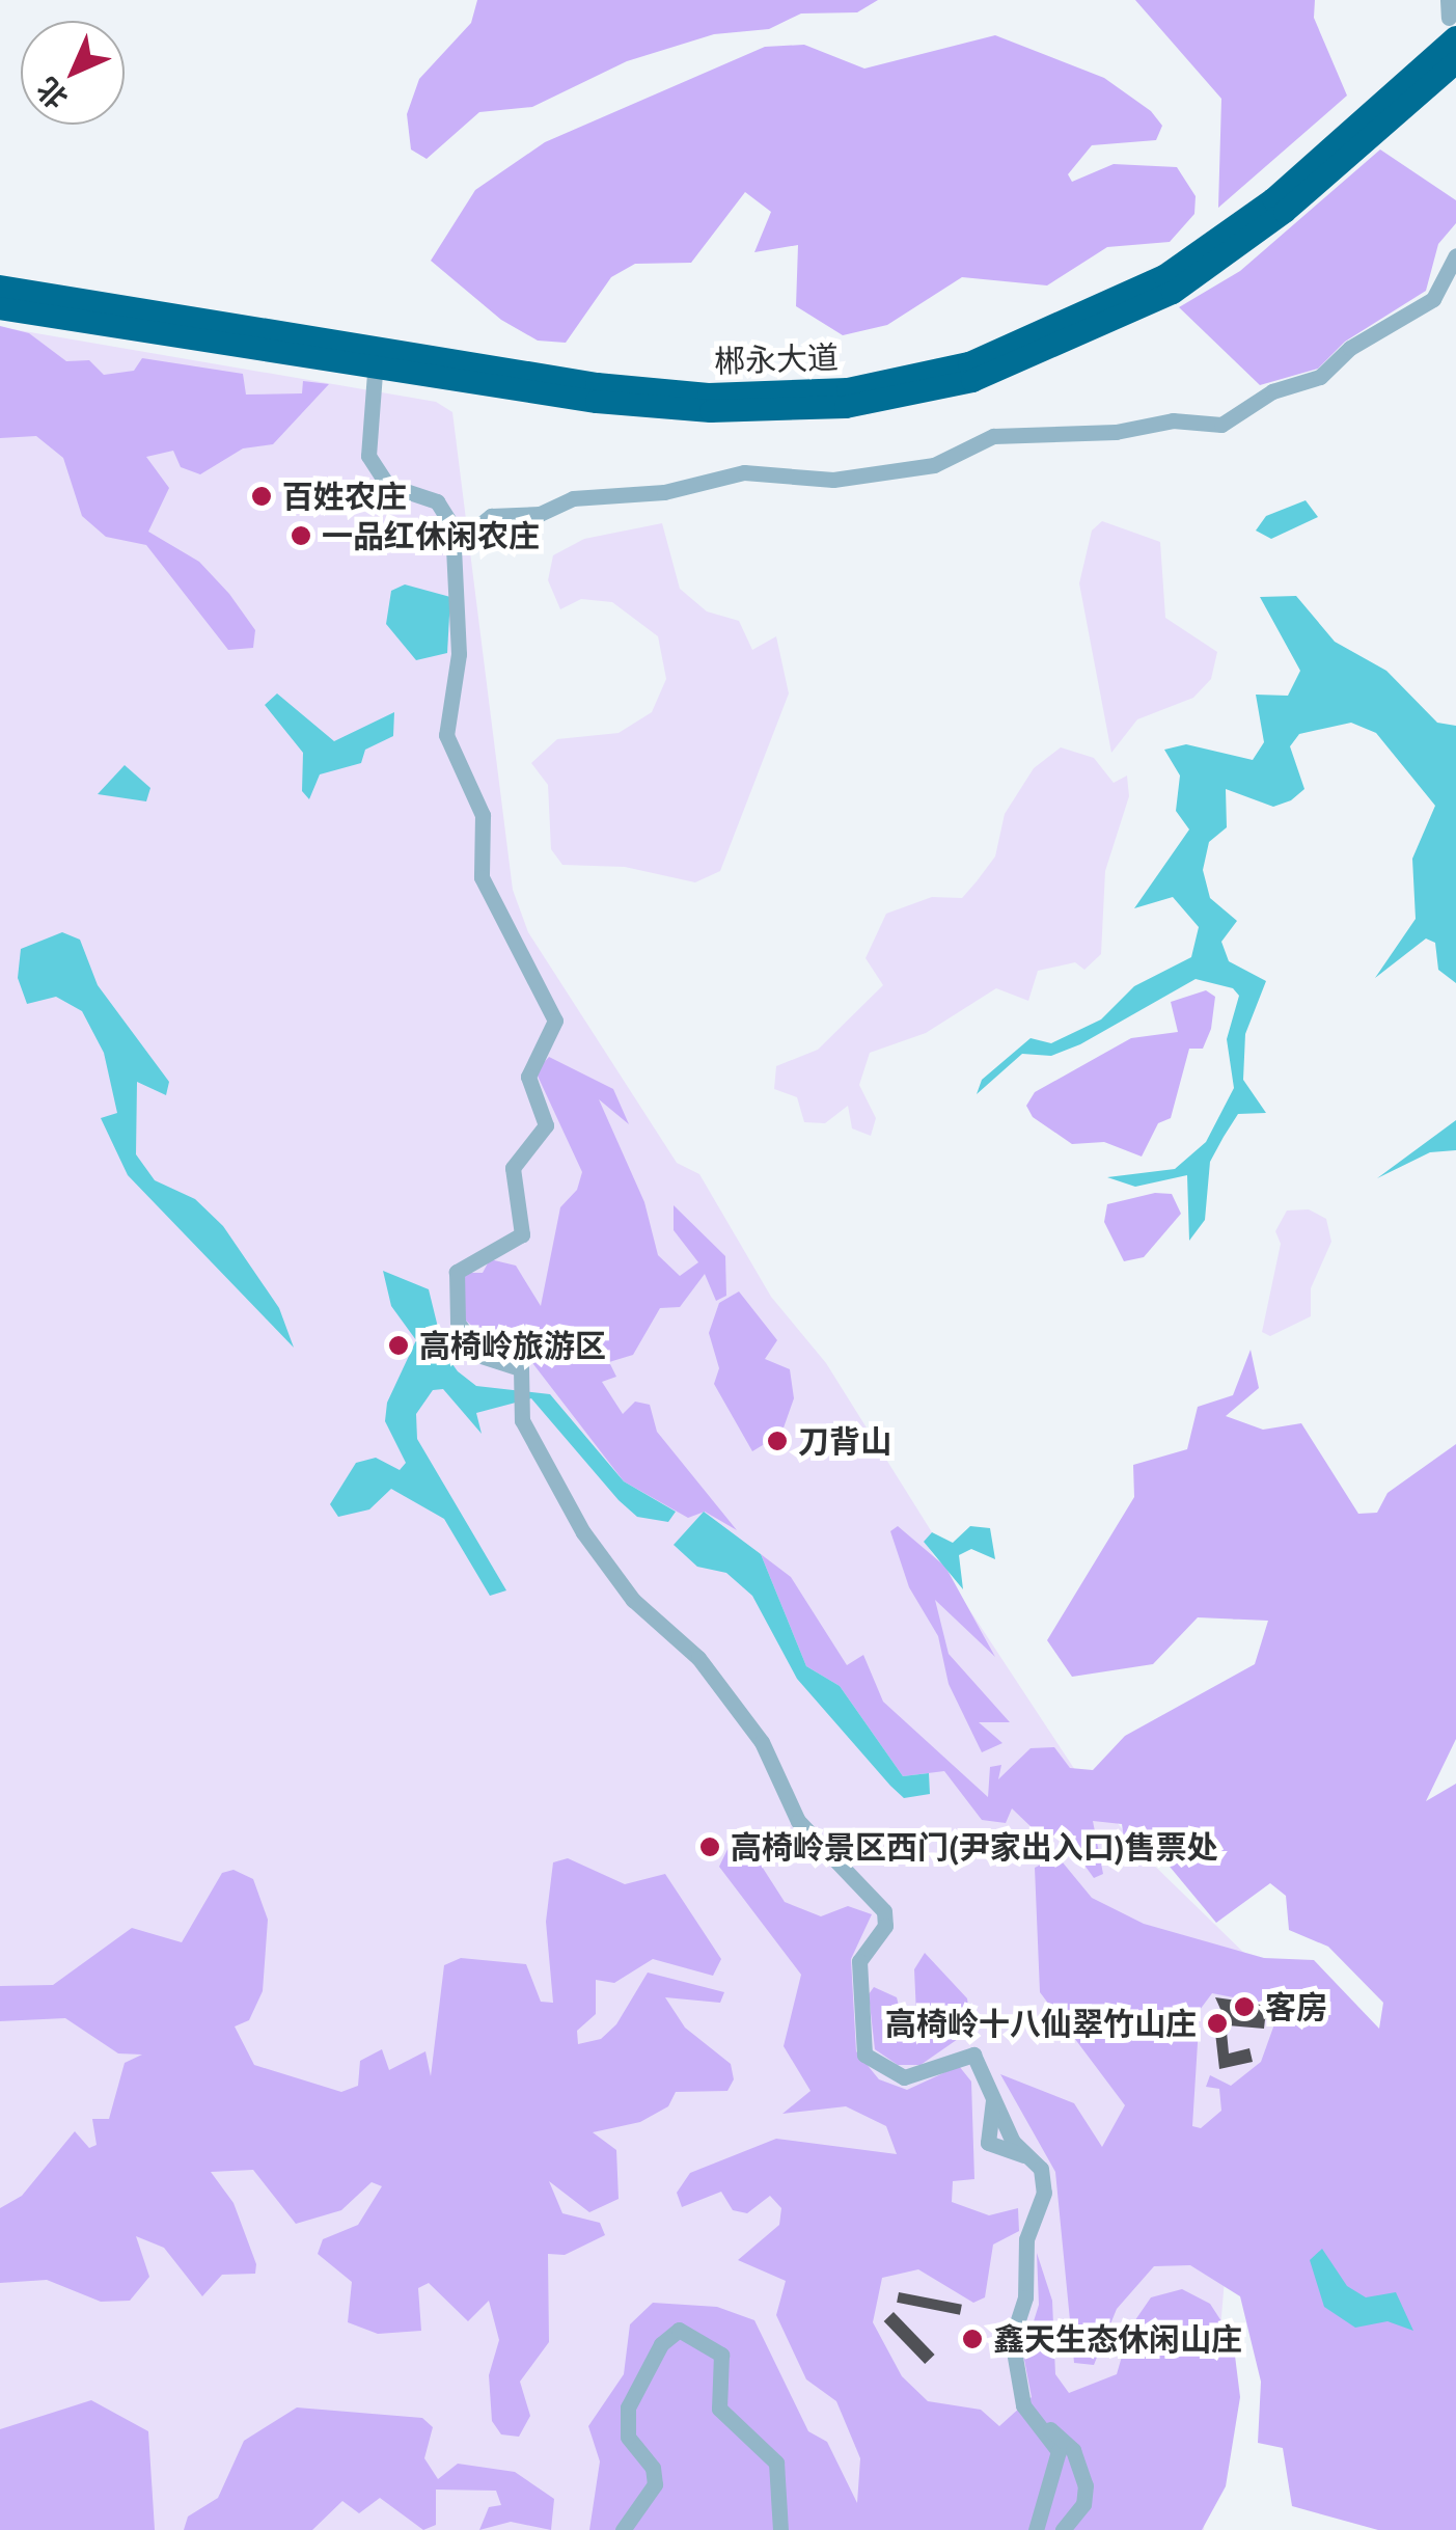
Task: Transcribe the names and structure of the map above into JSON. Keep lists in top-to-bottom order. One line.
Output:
{"streets":{"highway":["郴永大道"]},"places":["百姓农庄","一品红休闲农庄","高椅岭旅游区","刀背山","高椅岭景区西门(尹家出入口)售票处","客房","高椅岭十八仙翠竹山庄","鑫天生态休闲山庄"],"north":"bottom left"}
